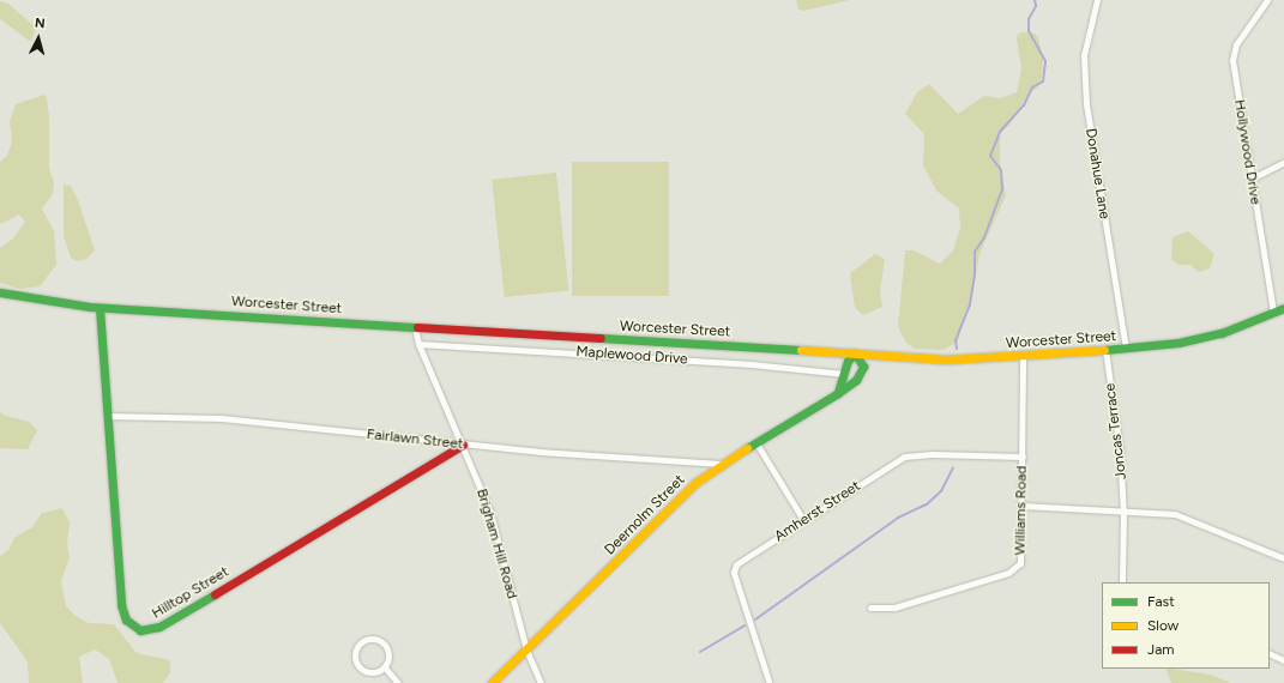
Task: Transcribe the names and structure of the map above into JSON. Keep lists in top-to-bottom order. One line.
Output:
{"streets":{"main road":["Worcester Street","Deernolm Street","Hilltop Street"],"street":["Hollywood Drive","Donahue Lane","Maplewood Drive","Joncas Terrace","Fairlawn Street","Williams Road","Amherst Street","Brigham Hill Road"]},"crossings":[["Hollywood Drive","Worcester Street"],["Donahue Lane","Worcester Street"],["Worcester Street","Joncas Terrace"],["Worcester Street","Williams Road"],["Worcester Street","Deernolm Street"],["Worcester Street","Brigham Hill Road"],["Worcester Street","Hilltop Street"],["Maplewood Drive","Brigham Hill Road"],["Fairlawn Street","Deernolm Street"],["Fairlawn Street","Brigham Hill Road"],["Fairlawn Street","Hilltop Street"],["Williams Road","Amherst Street"],["Deernolm Street","Brigham Hill Road"],["Brigham Hill Road","Hilltop Street"]],"legend":["Fast","Slow","Jam"],"north":"top"}
